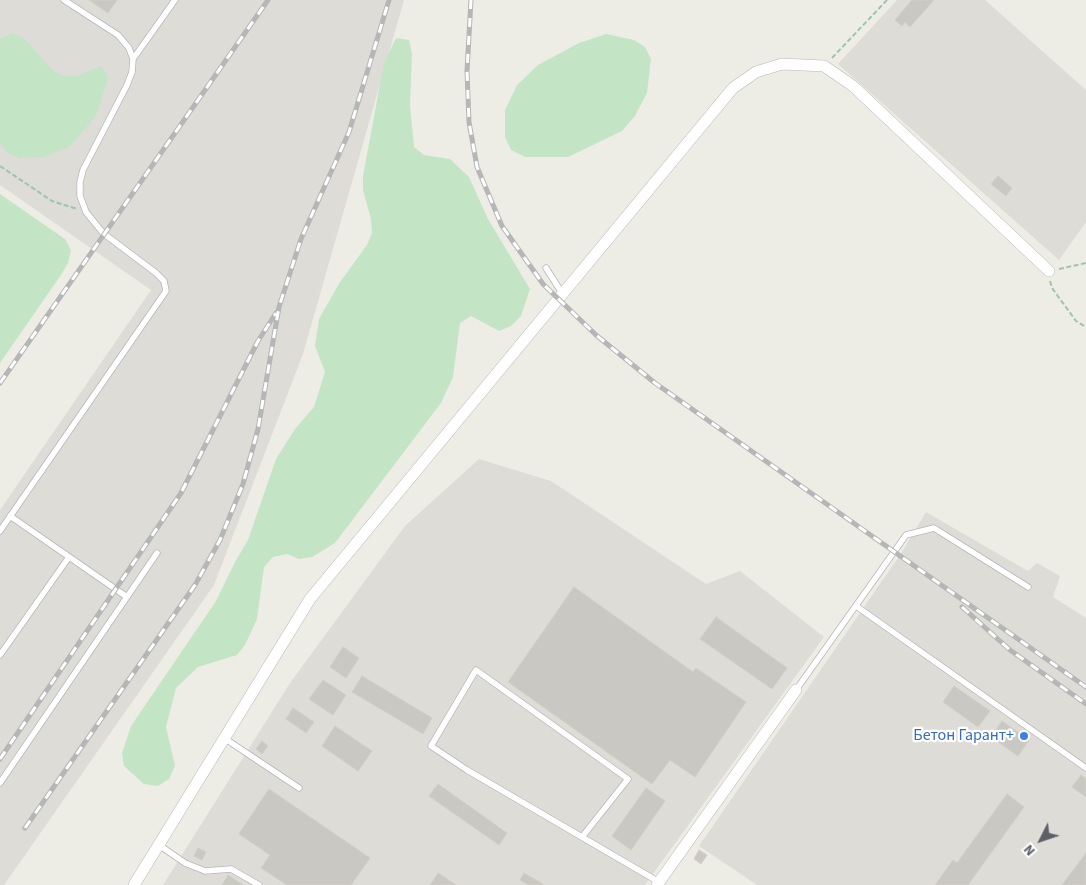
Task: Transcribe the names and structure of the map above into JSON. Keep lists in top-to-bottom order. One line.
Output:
{"places":["Бетон Гарант+"],"north":"bottom left"}
